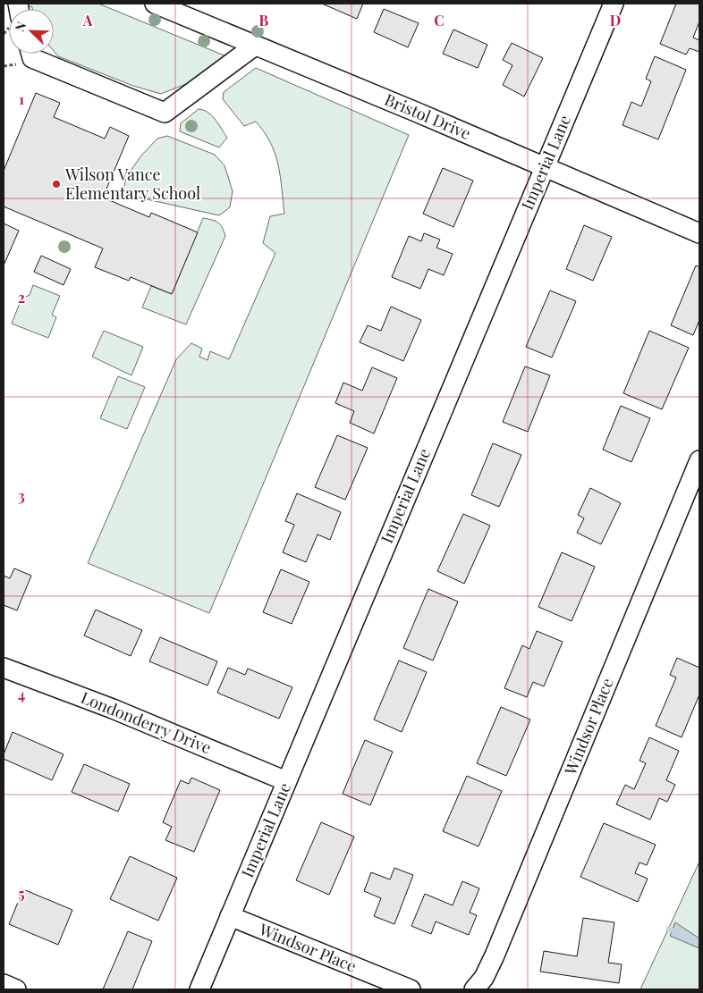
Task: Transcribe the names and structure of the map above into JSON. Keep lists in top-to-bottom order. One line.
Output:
{"streets":{"street":["Bristol Drive","Imperial Lane","Londonderry Drive","Windsor Place"]},"crossings":[["Bristol Drive","Imperial Lane"],["Imperial Lane","Londonderry Drive"],["Imperial Lane","Windsor Place"]],"places":["Wilson Vance Elementary School"],"north":"top left","grid":{"columns":["A","B","C","D"],"rows":["1","2","3","4","5"]}}
